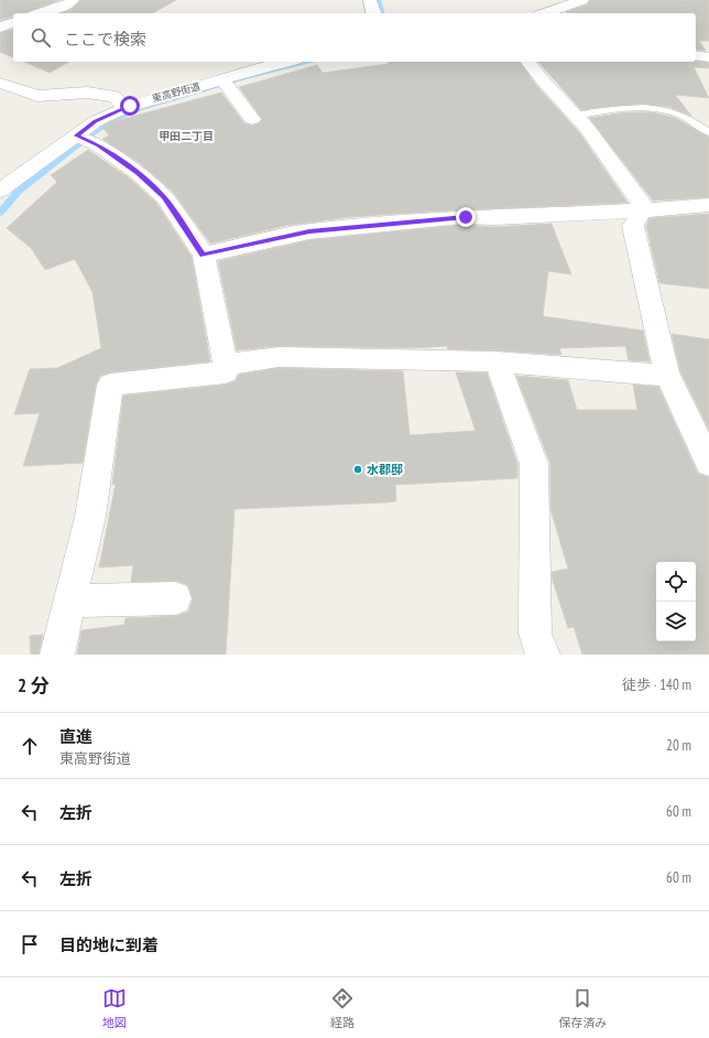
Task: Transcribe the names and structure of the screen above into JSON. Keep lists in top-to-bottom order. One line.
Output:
{"streets":{"street":["東高野街道"]},"districts":["甲田二丁目"],"places":["水郡邸"],"page":{"search":"ここで検索","heading":["2 分","徒歩 · 140 m"],"list":[["直進","東高野街道","20 m"],["左折","60 m"],["左折","60 m"],"目的地に到着"],"nav":["地図","経路","保存済み"]}}
